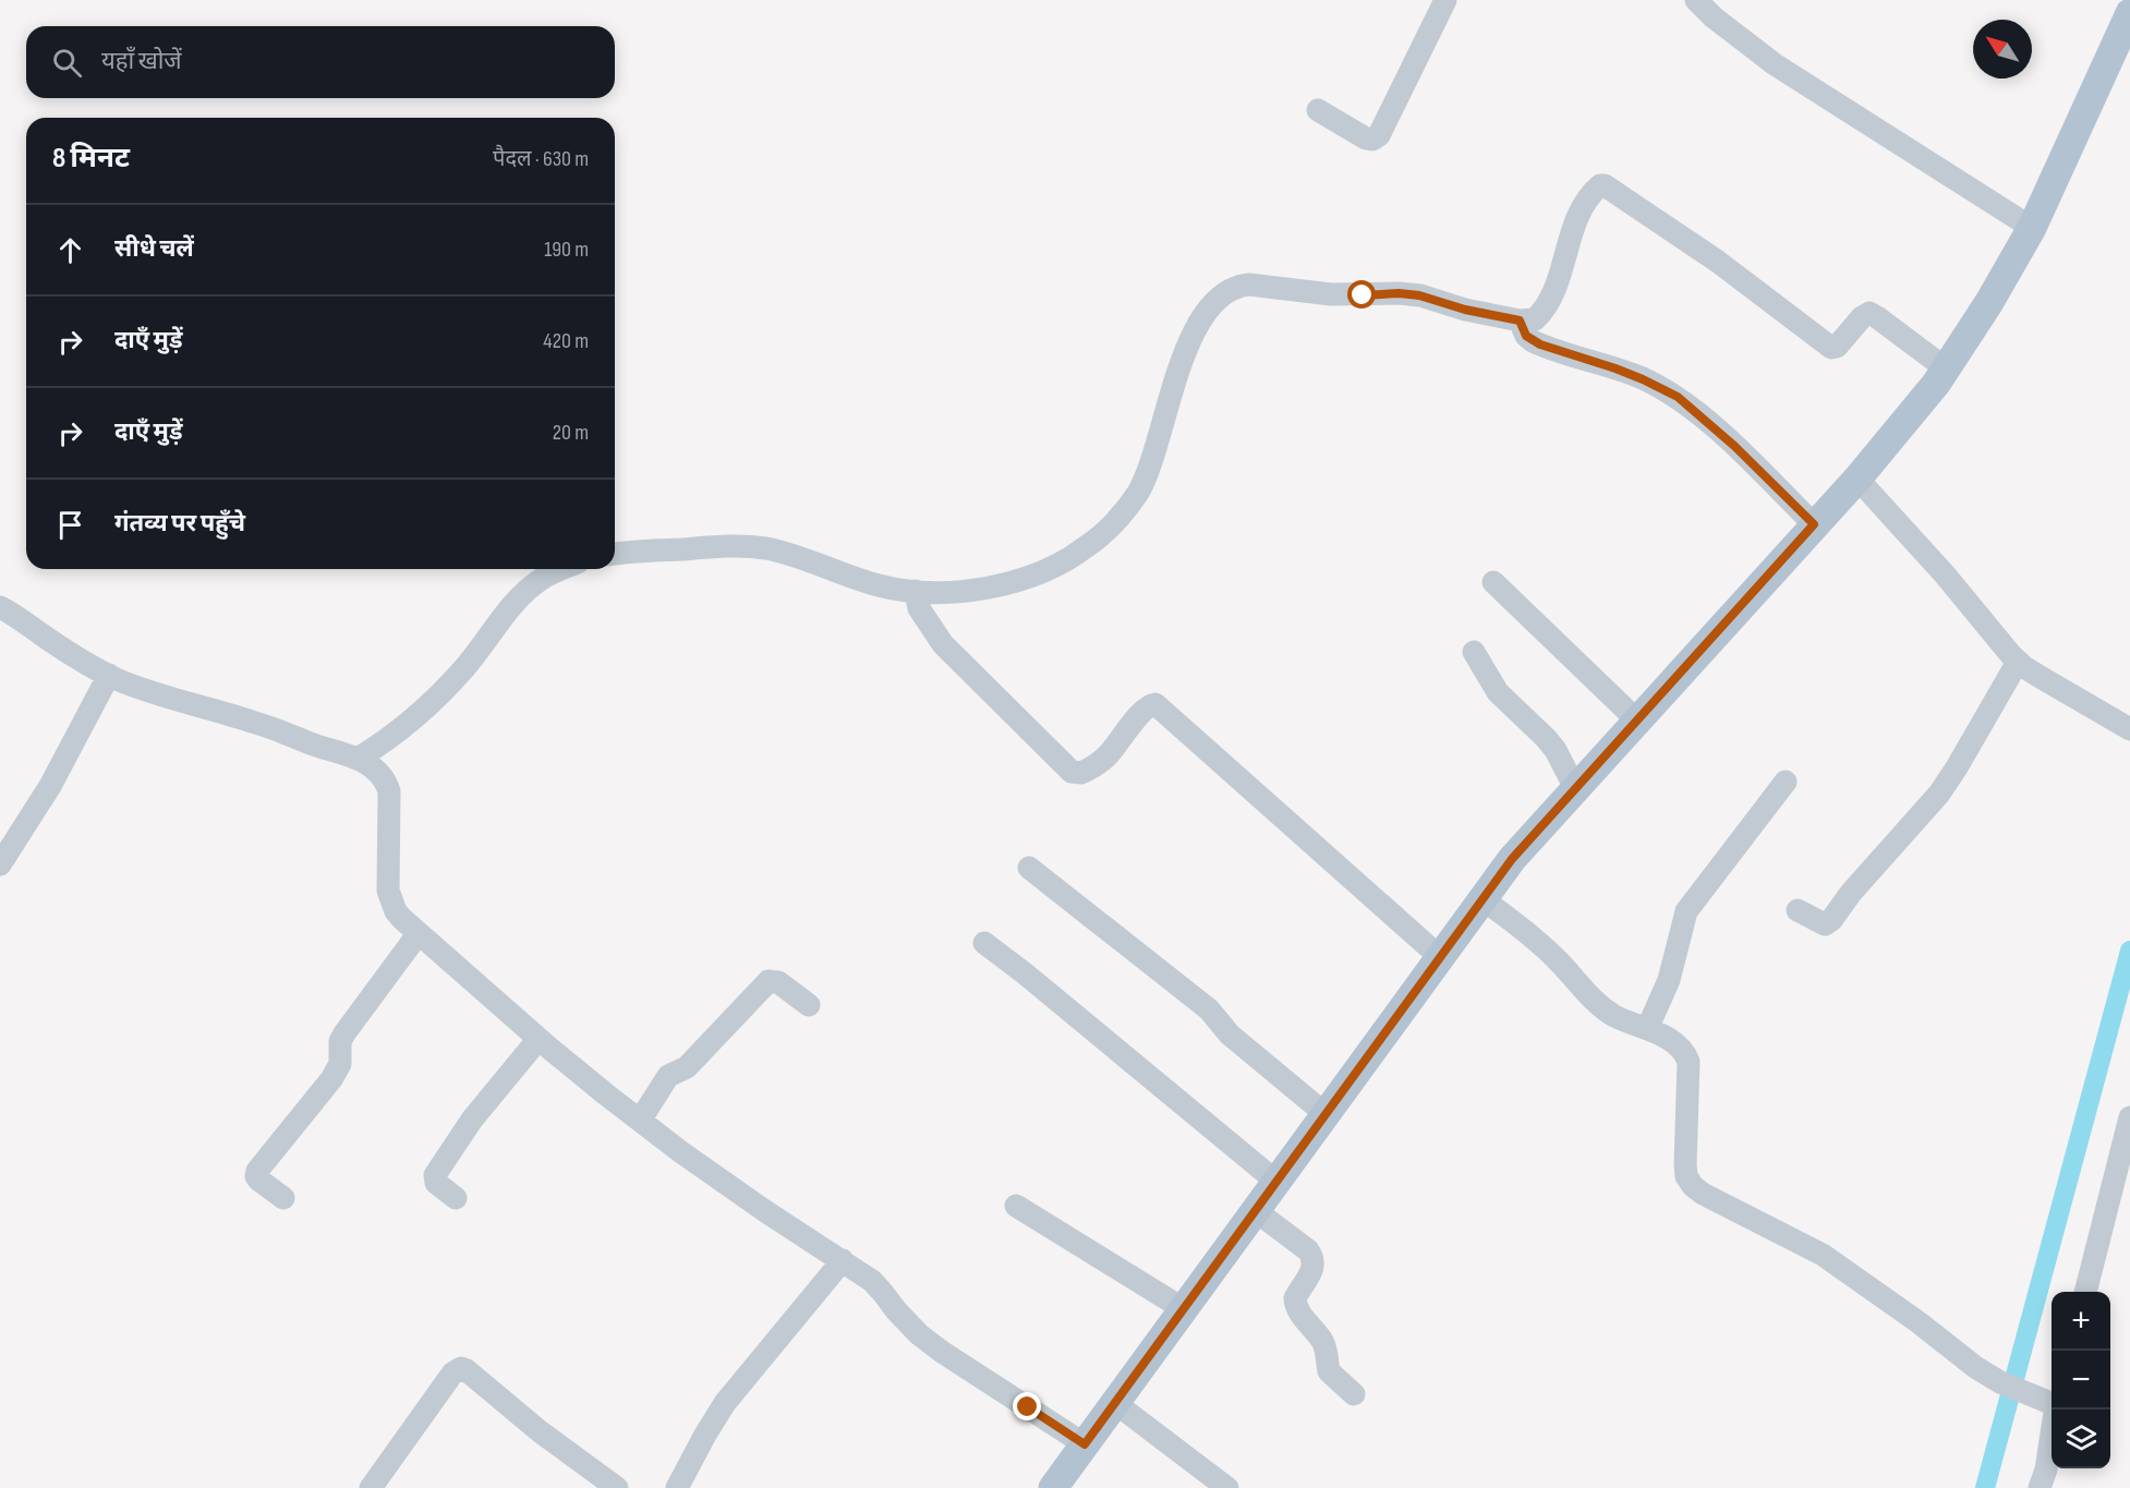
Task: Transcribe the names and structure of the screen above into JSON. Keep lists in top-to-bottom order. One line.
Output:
{"north":"top left","page":{"search":"यहाँ खोजें","heading":["8 मिनट","पैदल · 630 m"],"list":[["सीधे चलें","190 m"],["दाएँ मुड़ें","420 m"],["दाएँ मुड़ें","20 m"],"गंतव्य पर पहुँचे"],"map_buttons":["+","−"]}}
